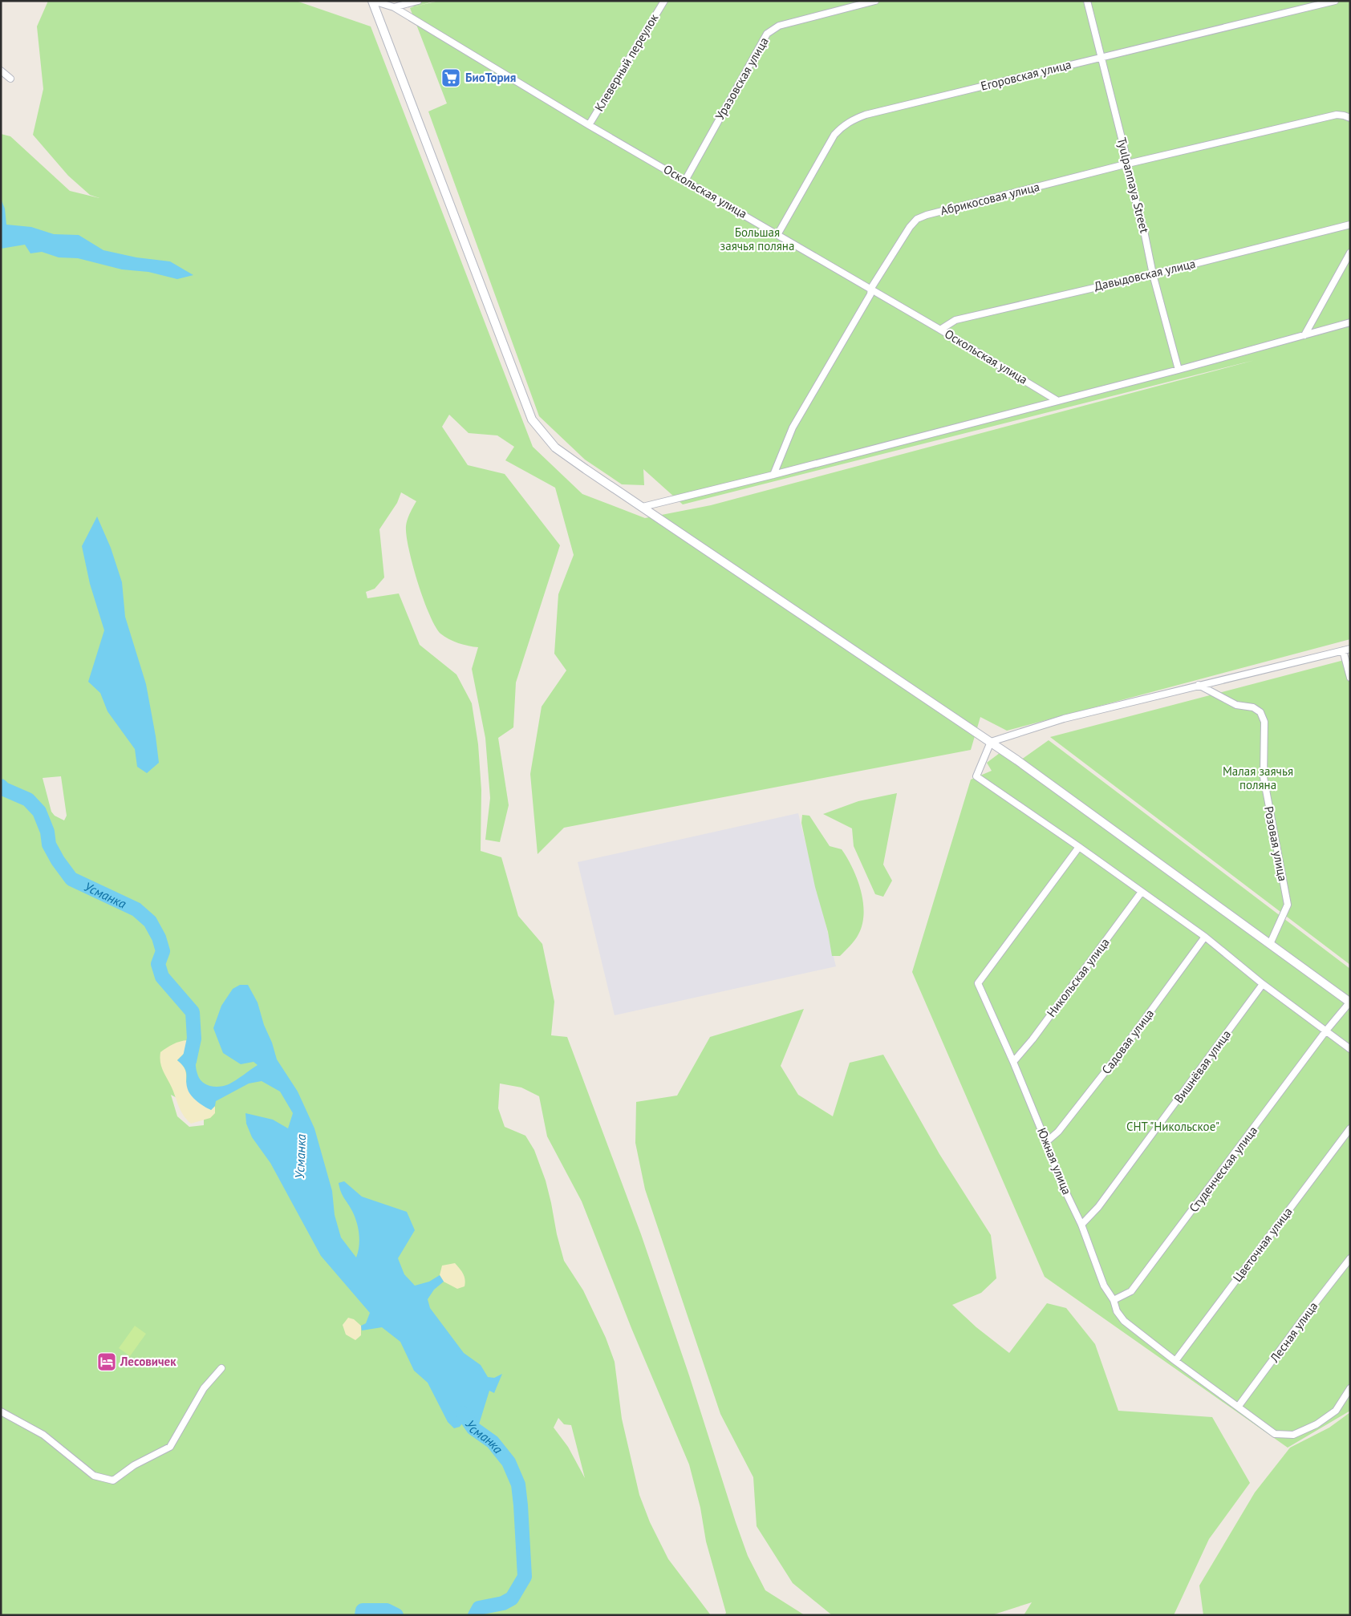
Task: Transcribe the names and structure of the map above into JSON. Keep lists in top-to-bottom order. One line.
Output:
{"streets":{"street":["Клеверный переулок","Егоровская улица","Уразовская улица","Tyulpannaya Street","Оскольская улица","Абрикосовая улица","Давыдовская улица","Розовая улица","Никольская улица","Садовая улица","Вишнёвая улица","Южная улица","Студенческая улица","Цветочная улица","Лесная улица"]},"crossings":[["Клеверный переулок","Оскольская улица"],["Егоровская улица","Tyulpannaya Street"],["Егоровская улица","Оскольская улица"],["Уразовская улица","Оскольская улица"],["Tyulpannaya Street","Абрикосовая улица"],["Tyulpannaya Street","Давыдовская улица"],["Оскольская улица","Абрикосовая улица"],["Оскольская улица","Давыдовская улица"],["Никольская улица","Южная улица"],["Садовая улица","Южная улица"],["Вишнёвая улица","Южная улица"],["Южная улица","Студенческая улица"],["Южная улица","Цветочная улица"],["Южная улица","Лесная улица"]],"water":["Усманка"],"parks":["Большая заячья поляна","Малая заячья поляна","СНТ \"Никольское\""],"places":{"supermarket":["БиоТория"],"hotel":["Лесовичек"]}}
